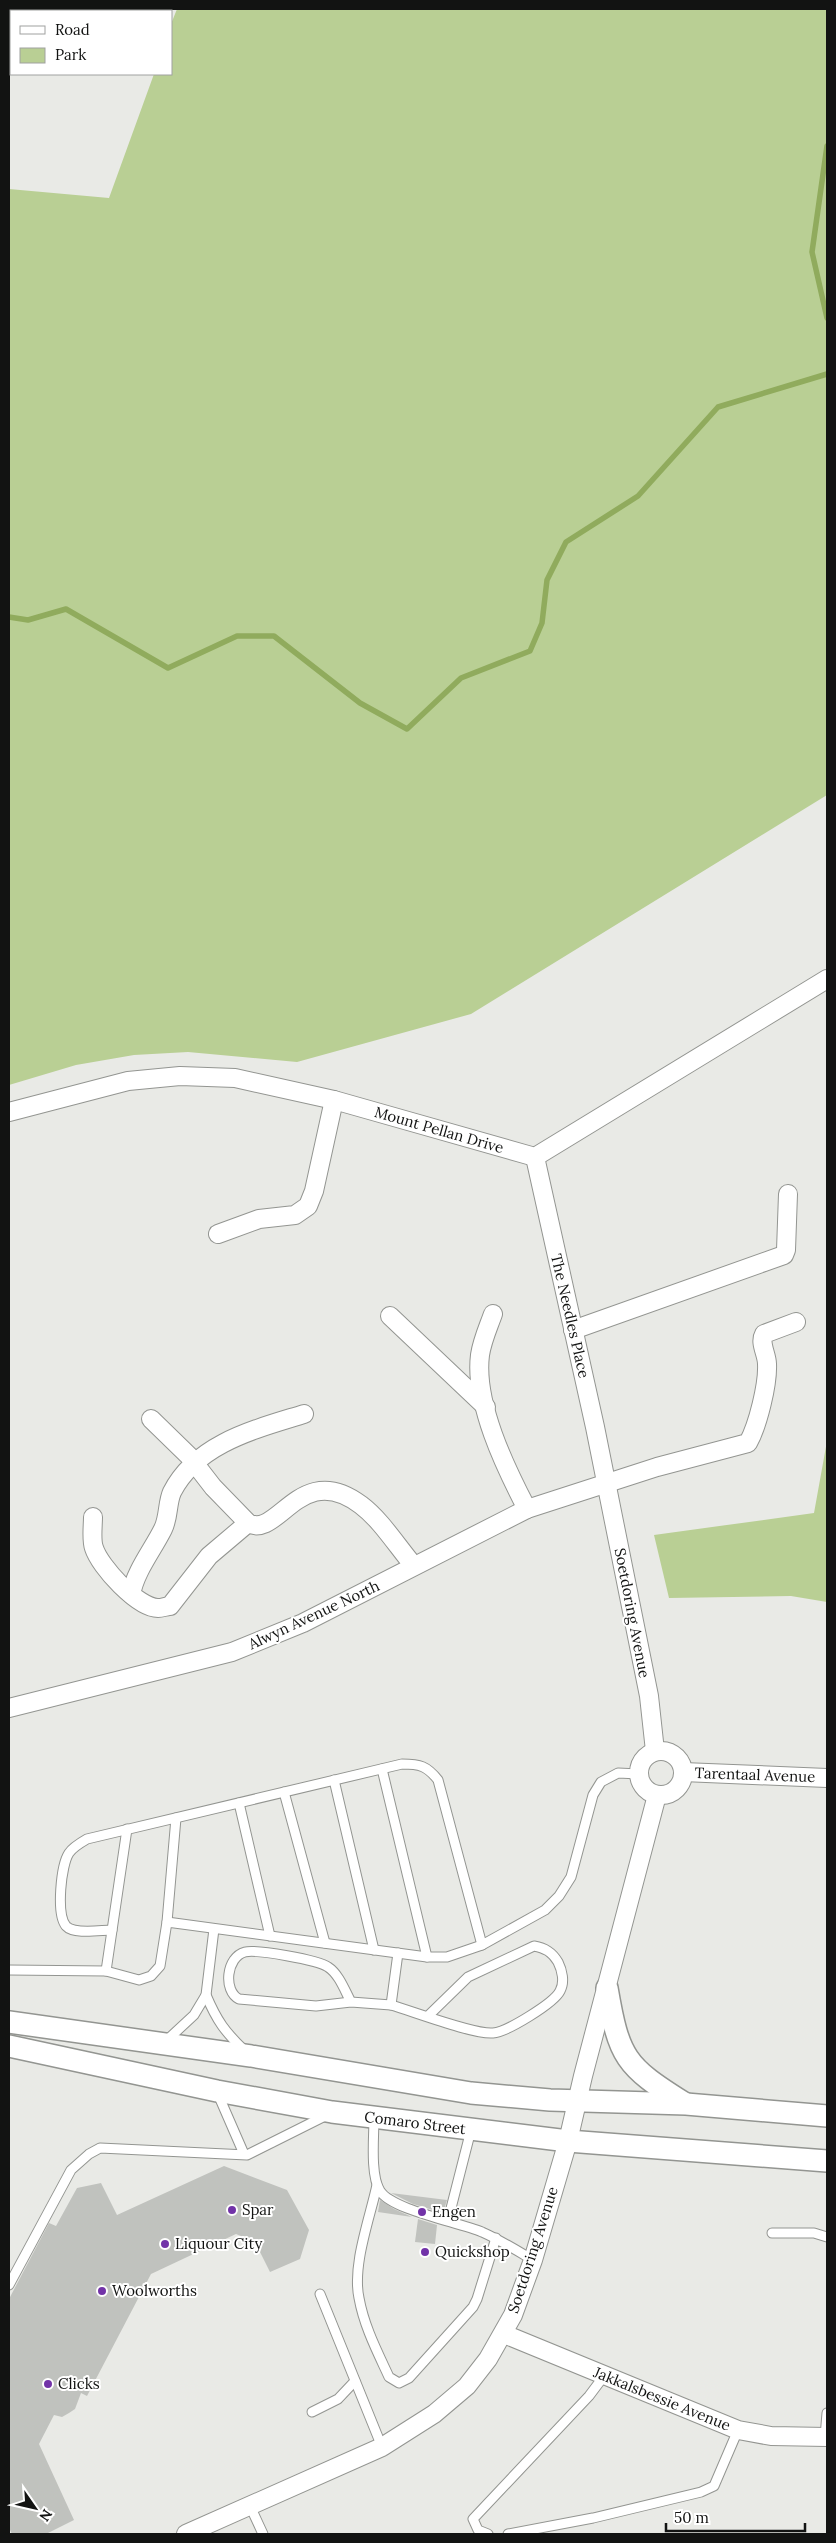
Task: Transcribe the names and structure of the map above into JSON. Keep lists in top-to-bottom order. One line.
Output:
{"streets":{"street":["Mount Pellan Drive","The Needles Place","Soetdoring Avenue","Alwyn Avenue North","Tarentaal Avenue","Comaro Street","Jakkalsbessie Avenue"]},"crossings":[["Mount Pellan Drive","The Needles Place"],["The Needles Place","Soetdoring Avenue"],["The Needles Place","Alwyn Avenue North"],["Soetdoring Avenue","Alwyn Avenue North"],["Soetdoring Avenue","Tarentaal Avenue"],["Soetdoring Avenue","Comaro Street"],["Soetdoring Avenue","Jakkalsbessie Avenue"]],"places":["Spar","Engen","Liquour City","Quickshop","Woolworths","Clicks"],"legend":["Road","Park"],"scale_bar":"50 m","north":"bottom right"}
